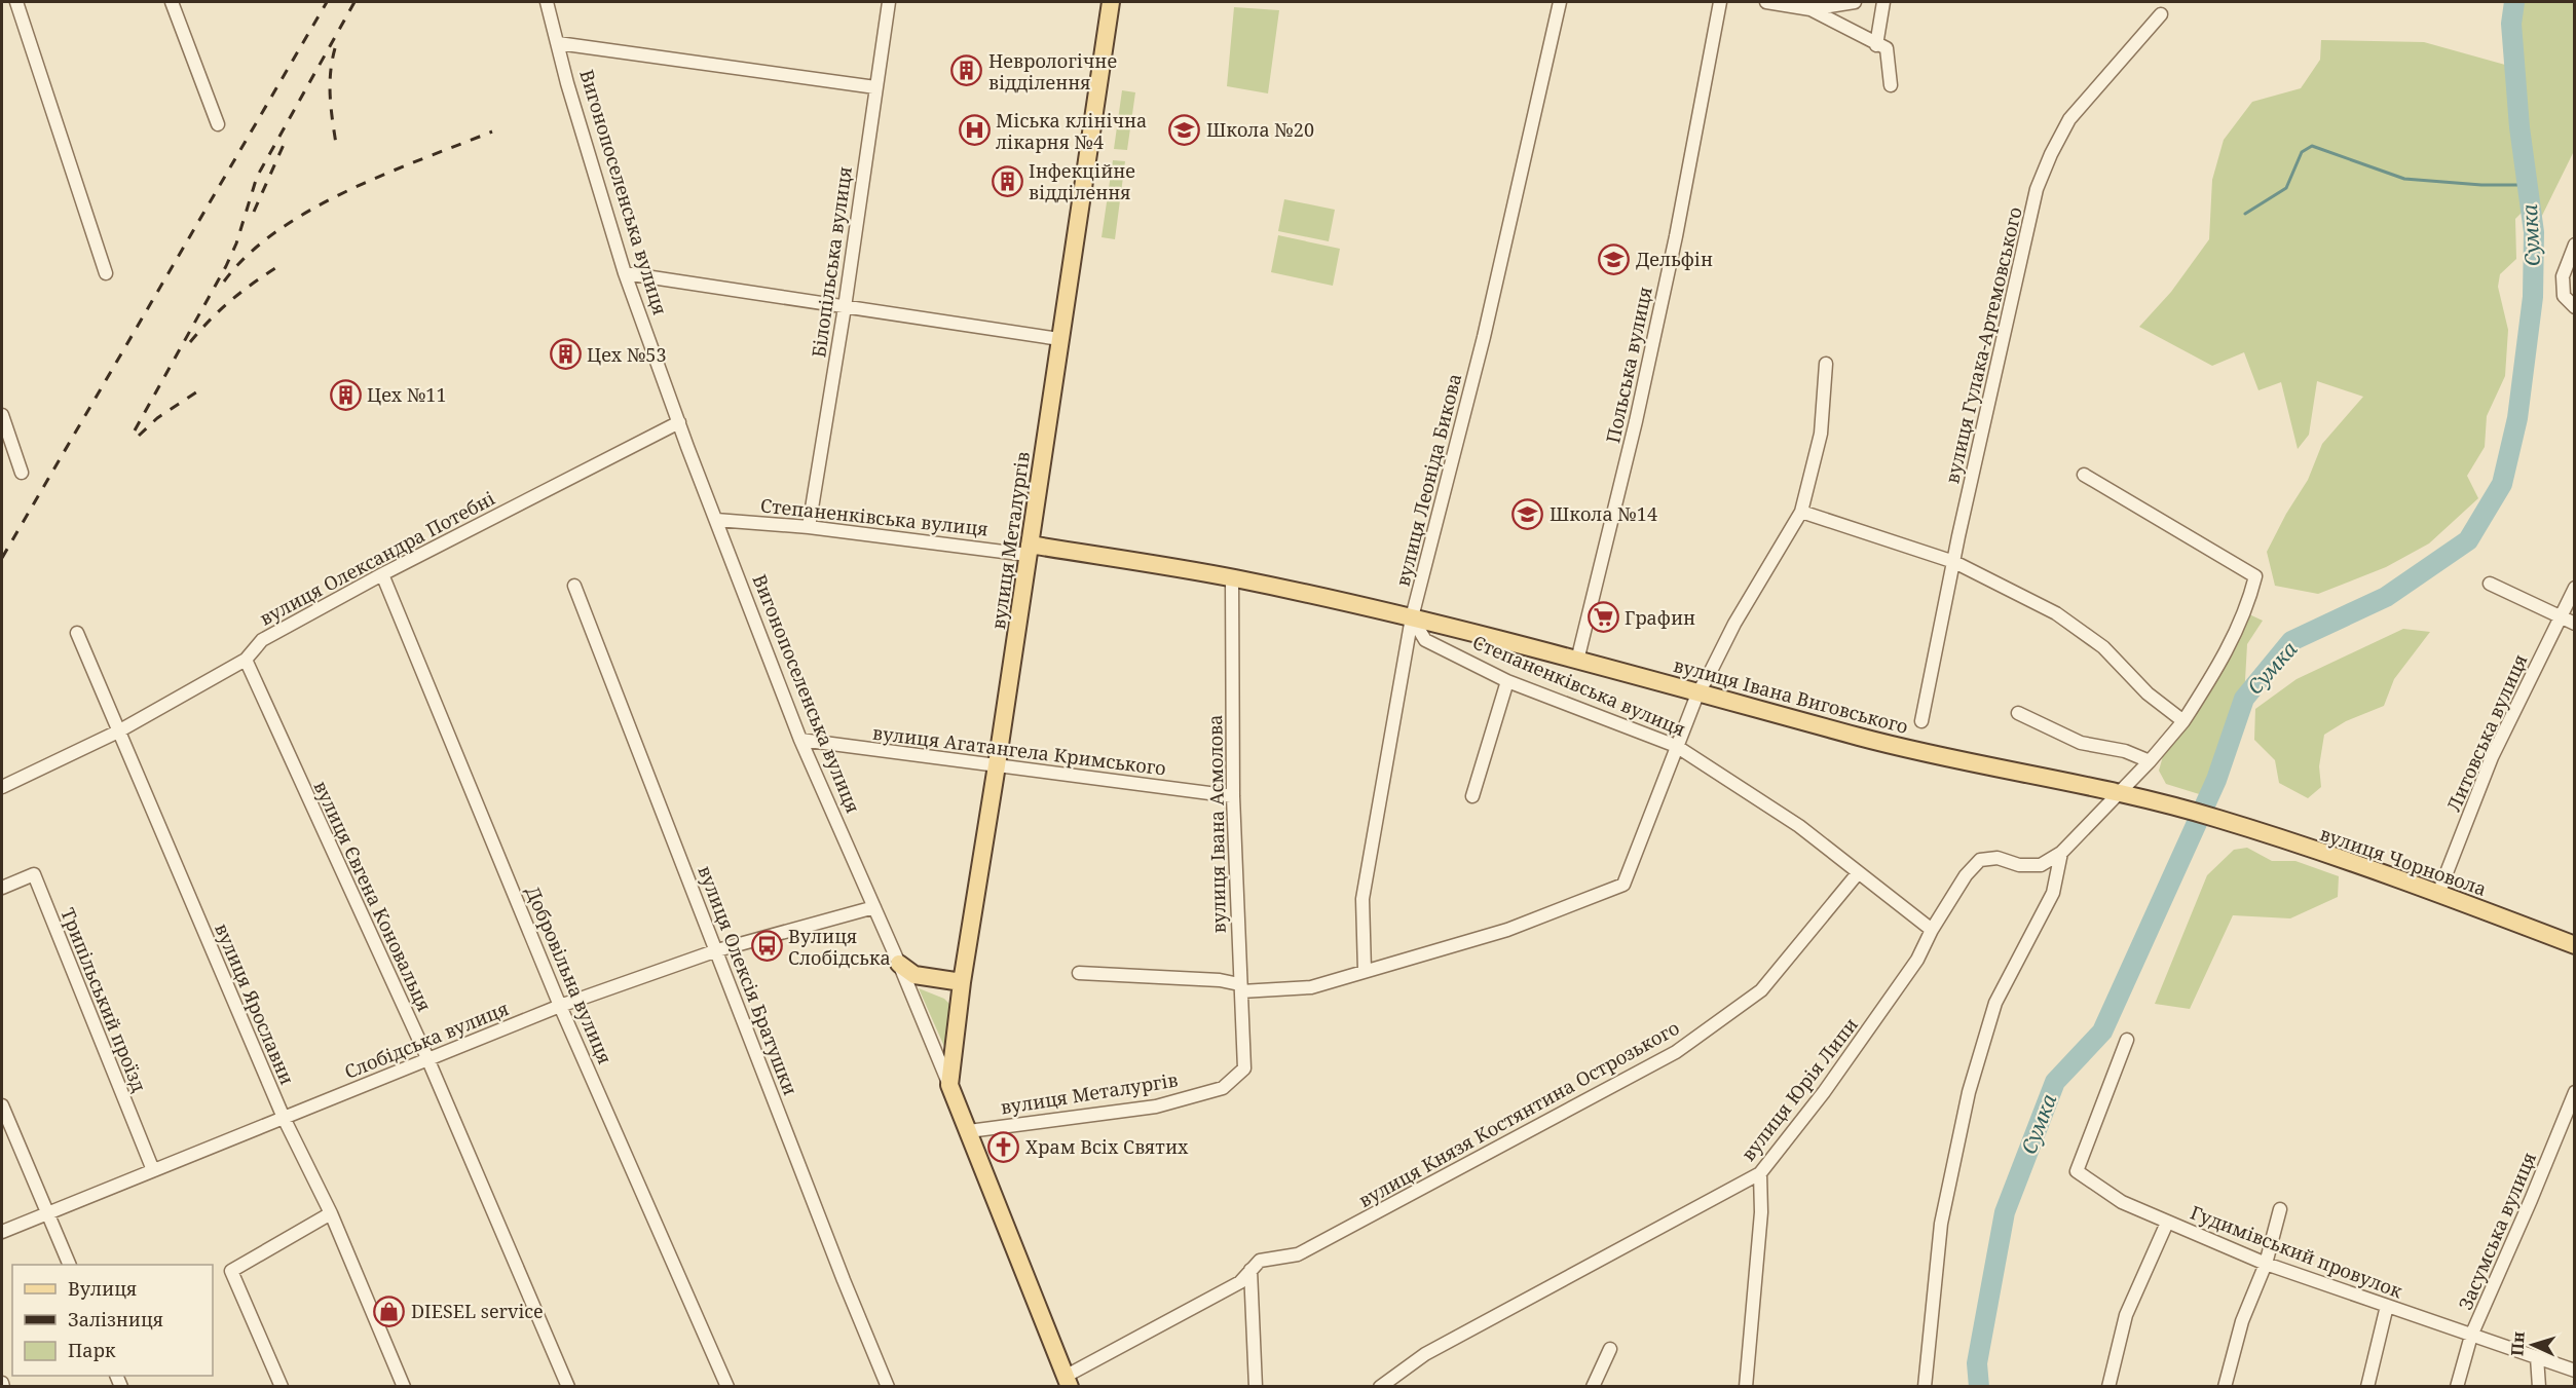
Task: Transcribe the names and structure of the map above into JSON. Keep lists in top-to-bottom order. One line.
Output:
{"streets":{"main road":["Вигонопоселенська вулиця","Степаненківська вулиця","вулиця Металургів","вулиця Івана Виговського","вулиця Чорновола"],"street":["Білопільська вулиця","вулиця Гулака-Артемовського","Польська вулиця","вулиця Леоніда Бикова","вулиця Олександра Потебні","Литовська вулиця","вулиця Агатангела Кримського","вулиця Івана Асмолова","вулиця Євгена Коновальця","Добровільна вулиця","вулиця Олексія Братушки","Трипільський проїзд","вулиця Ярославни","Слобідська вулиця","вулиця Юрія Липи","вулиця Князя Костянтина Острозького","Засумська вулиця","Гудимівський провулок"]},"crossings":[["Вигонопоселенська вулиця","Степаненківська вулиця"],["Вигонопоселенська вулиця","вулиця Металургів"],["Вигонопоселенська вулиця","вулиця Олександра Потебні"],["Вигонопоселенська вулиця","вулиця Агатангела Кримського"],["Вигонопоселенська вулиця","Слобідська вулиця"],["Вигонопоселенська вулиця","вулиця Князя Костянтина Острозького"],["Білопільська вулиця","Степаненківська вулиця"],["Польська вулиця","вулиця Івана Виговського"],["вулиця Леоніда Бикова","Степаненківська вулиця"],["вулиця Леоніда Бикова","вулиця Івана Виговського"],["Степаненківська вулиця","вулиця Металургів"],["Степаненківська вулиця","вулиця Івана Виговського"],["Степаненківська вулиця","вулиця Івана Асмолова"],["Степаненківська вулиця","вулиця Юрія Липи"],["Степаненківська вулиця","вулиця Князя Костянтина Острозького"],["вулиця Металургів","вулиця Агатангела Кримського"],["вулиця Металургів","вулиця Івана Асмолова"],["вулиця Олександра Потебні","вулиця Євгена Коновальця"],["вулиця Олександра Потебні","Добровільна вулиця"],["вулиця Олександра Потебні","вулиця Ярославни"],["вулиця Івана Виговського","вулиця Чорновола"],["Литовська вулиця","вулиця Чорновола"],["вулиця Агатангела Кримського","вулиця Івана Асмолова"],["вулиця Євгена Коновальця","Слобідська вулиця"],["Добровільна вулиця","Слобідська вулиця"],["вулиця Олексія Братушки","Слобідська вулиця"],["Трипільський проїзд","Слобідська вулиця"],["вулиця Ярославни","Слобідська вулиця"],["Засумська вулиця","Гудимівський провулок"]],"water":["Сумка"],"places":{"building":["Неврологічне відділення","Інфекційне відділення","Цех №53","Цех №11"],"school or university":["Школа №20","Дельфін","Школа №14"],"hospital":["Міська клінічна лікарня №4"],"supermarket":["Графин"],"bus stop":["Вулиця Слобідська"],"church":["Храм Всіх Святих"],"shop":["DIESEL service"]},"legend":["Вулиця","Залізниця","Парк"],"north":"left"}
